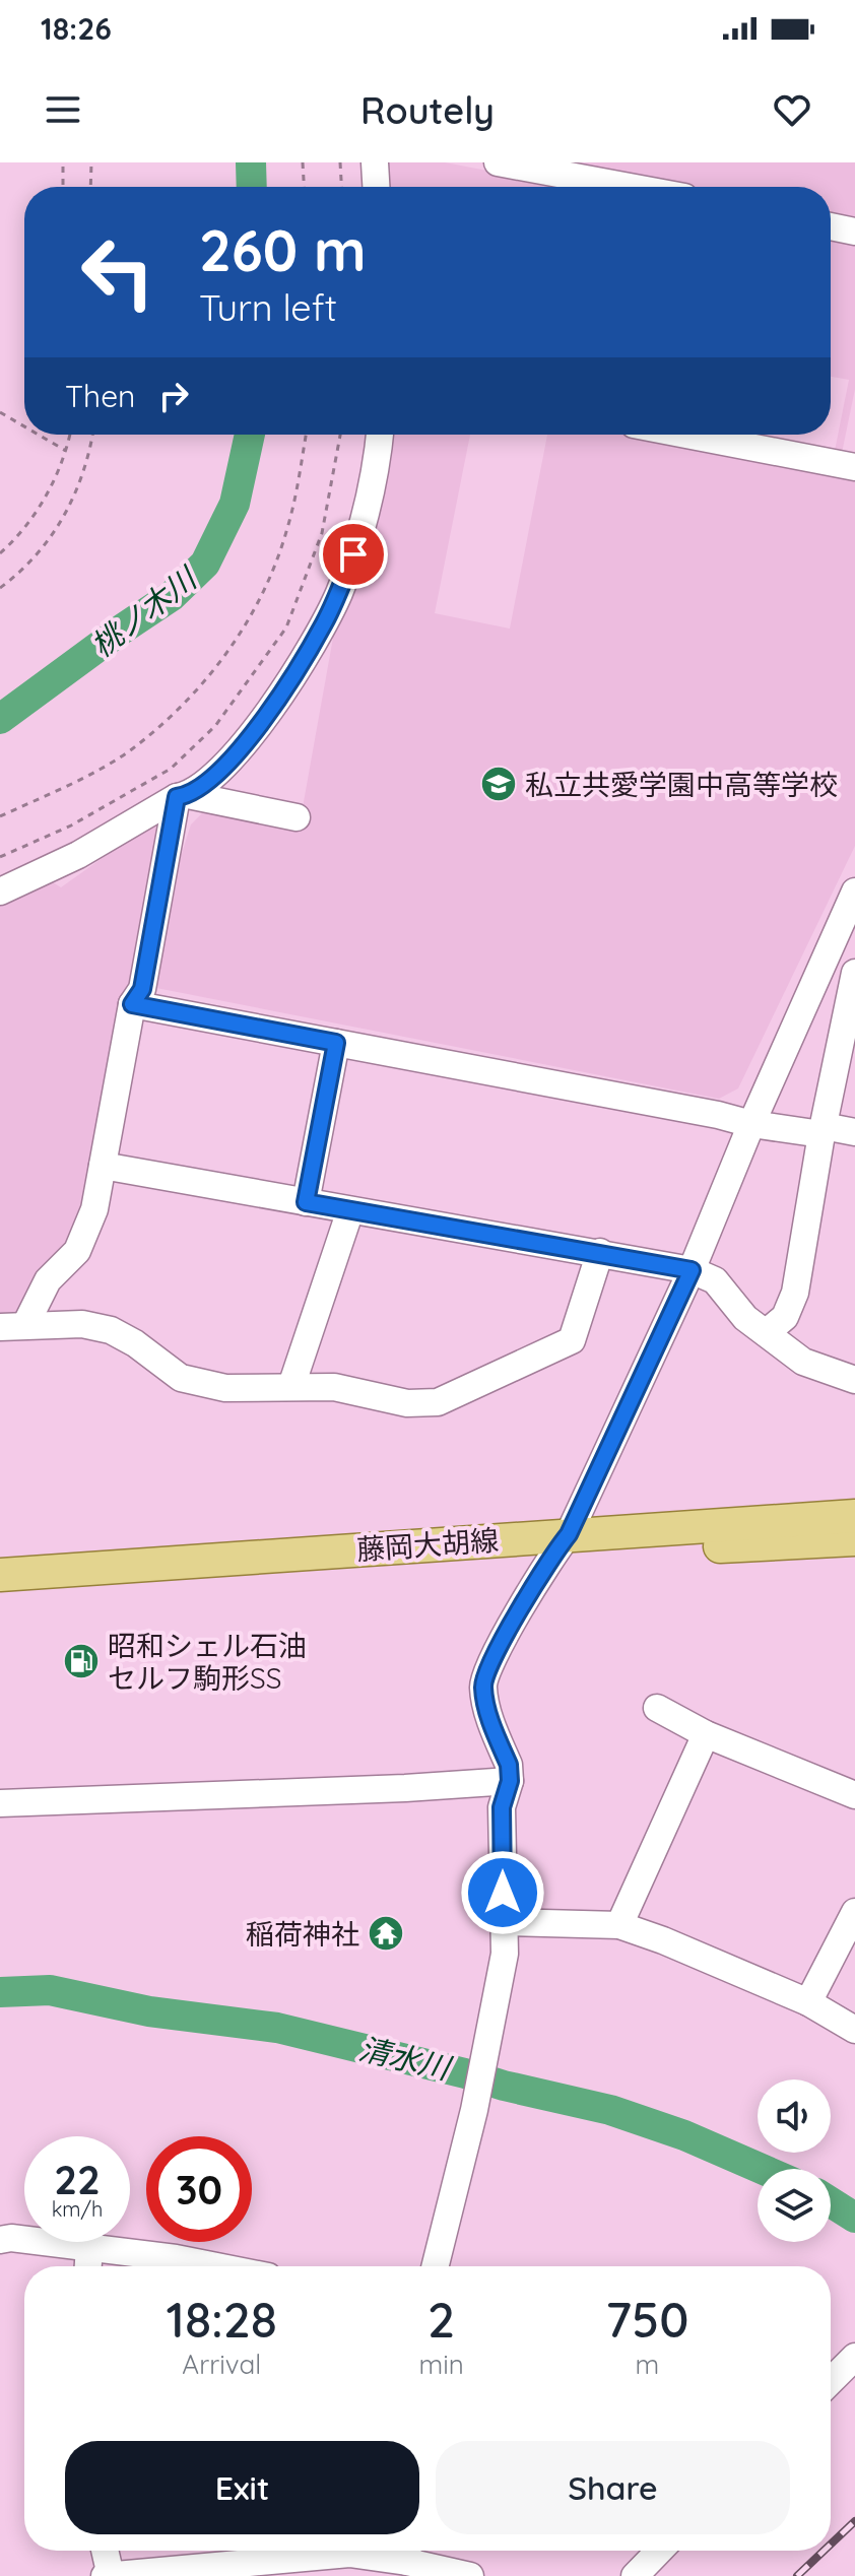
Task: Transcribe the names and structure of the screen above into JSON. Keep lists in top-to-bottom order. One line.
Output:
{"streets":{"main road":["藤岡大胡線"]},"water":["桃ノ木川","清水川"],"places":{"school or university":["私立共愛学園中高等学校"],"fuel station":["昭和シェル石油 セルフ駒形SS"],"temple":["稲荷神社"]},"page":{"status":"18:26","header":"Routely","turn":["260 m","Turn left"],"then":"Then","speed":"22 km/h","limit":"30","eta":["18:28","Arrival","2","min","750","m"],"buttons":["Exit","Share"]}}
